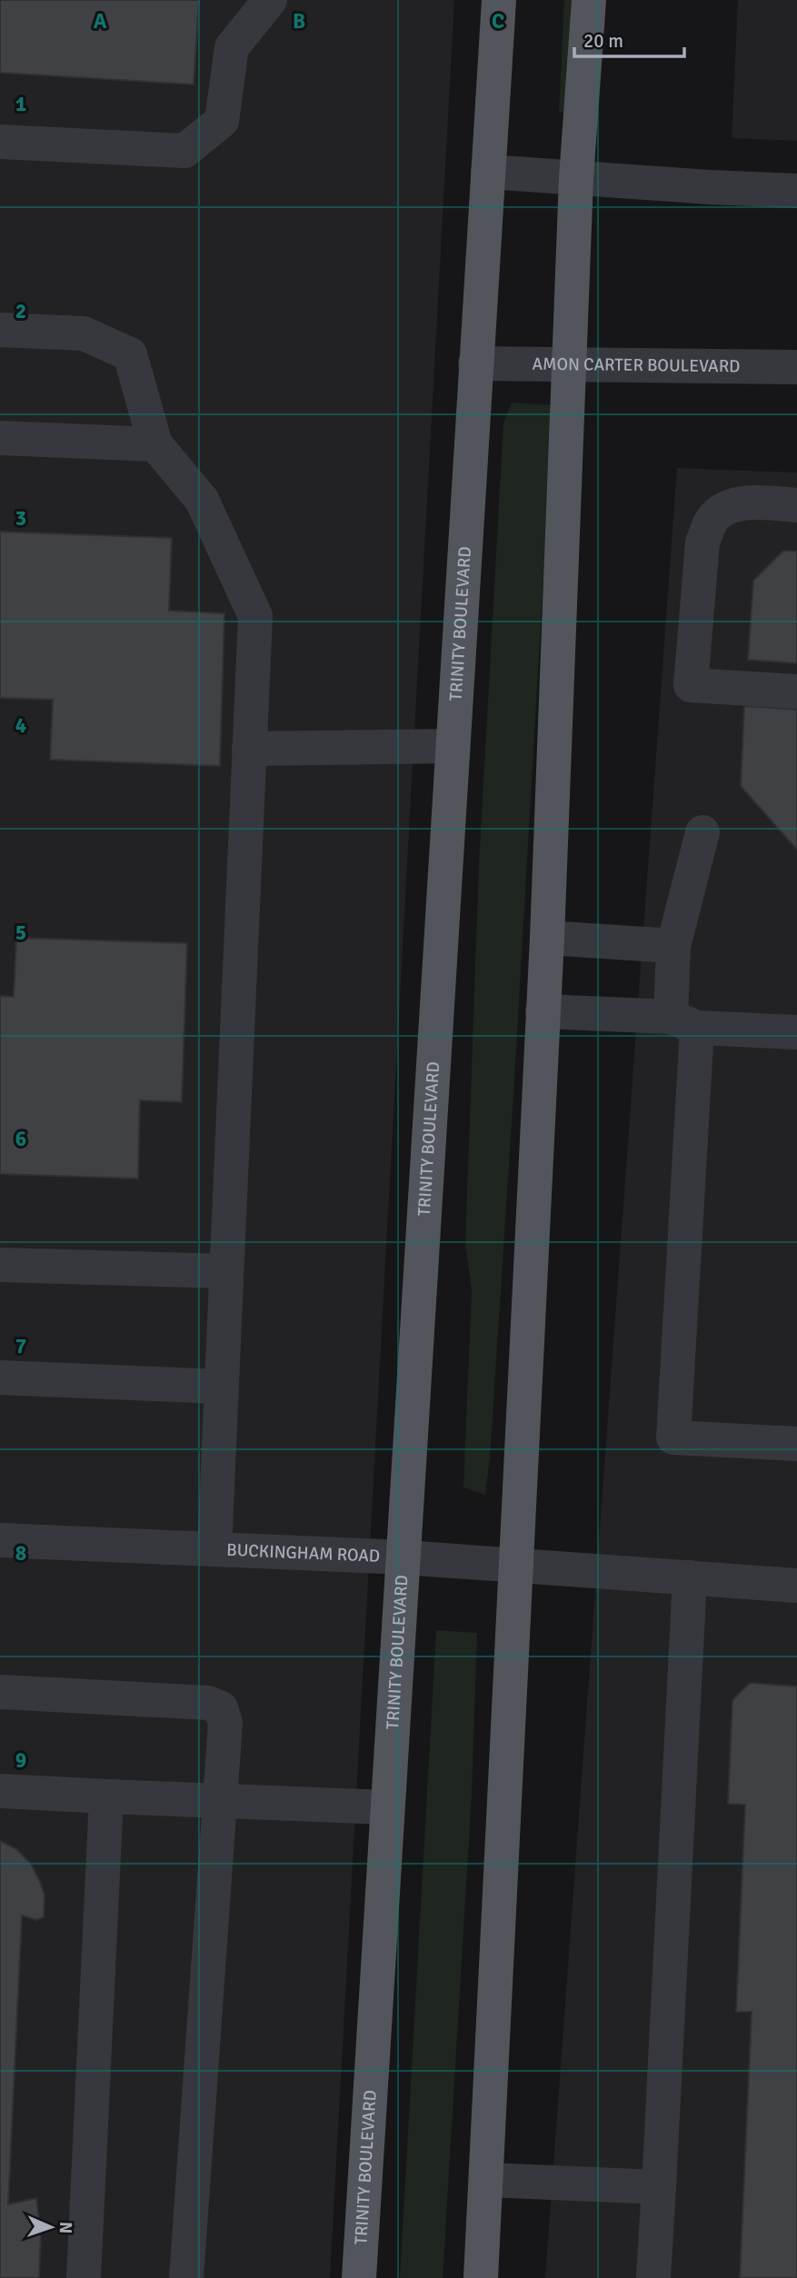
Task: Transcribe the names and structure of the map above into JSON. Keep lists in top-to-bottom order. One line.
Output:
{"streets":{"main road":["TRINITY BOULEVARD"],"street":["AMON CARTER BOULEVARD","BUCKINGHAM ROAD"]},"crossings":[["AMON CARTER BOULEVARD","TRINITY BOULEVARD"],["TRINITY BOULEVARD","BUCKINGHAM ROAD"]],"scale_bar":"20 m","north":"right","grid":{"columns":["A","B","C"],"rows":["1","2","3","4","5","6","7","8","9"]}}
